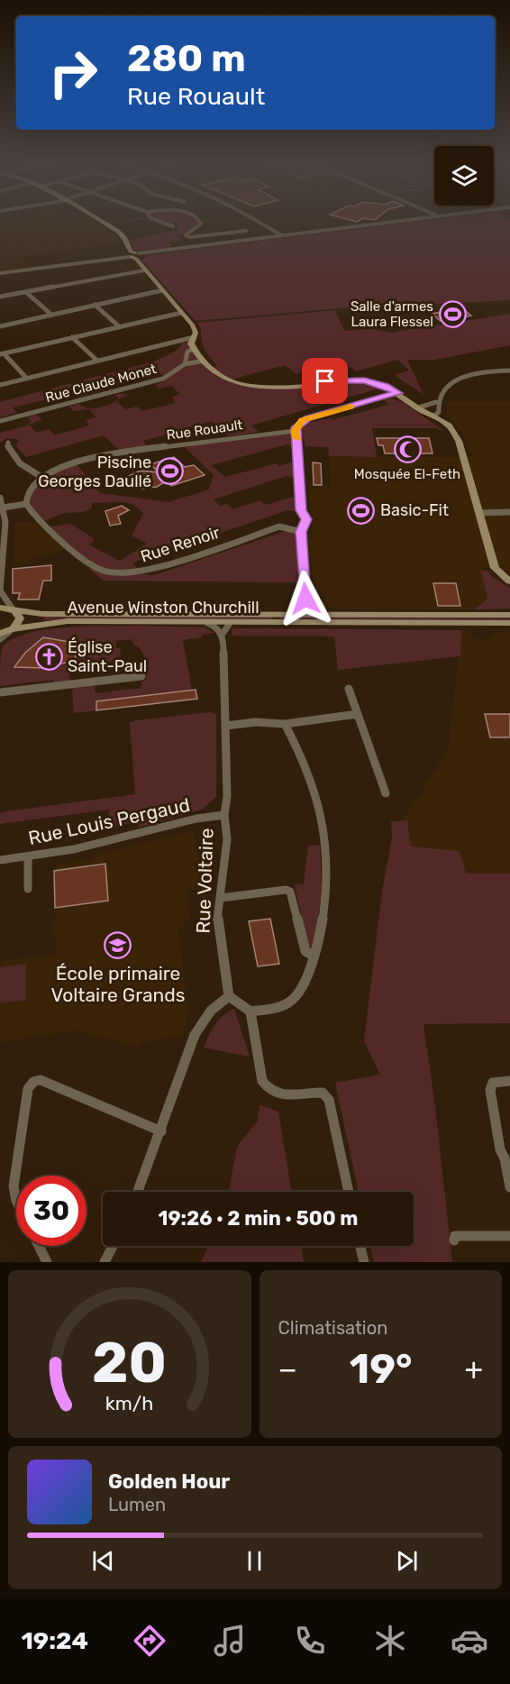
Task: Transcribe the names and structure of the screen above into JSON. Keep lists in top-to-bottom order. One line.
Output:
{"streets":{"street":["Rue Claude Monet","Rue Rouault","Rue Renoir","Avenue Winston Churchill","Rue Louis Pergaud","Rue Voltaire"]},"crossings":[["Rue Louis Pergaud","Rue Voltaire"]],"places":{"sports":["Salle d'armes Laura Flessel","Piscine Georges Daullé","Basic-Fit"],"mosque":["Mosquée El-Feth"],"church":["Église Saint-Paul"],"school or university":["École primaire Voltaire Grands"]},"page":{"turn":["280 m","Rue Rouault"],"limit":"30","trip":"19:26 · 2 min · 500 m","tile":"Climatisation","heat":["−","19°","+"],"song":["Golden Hour","Lumen"],"tabs":"19:24","gauge":["20","km/h"]}}
